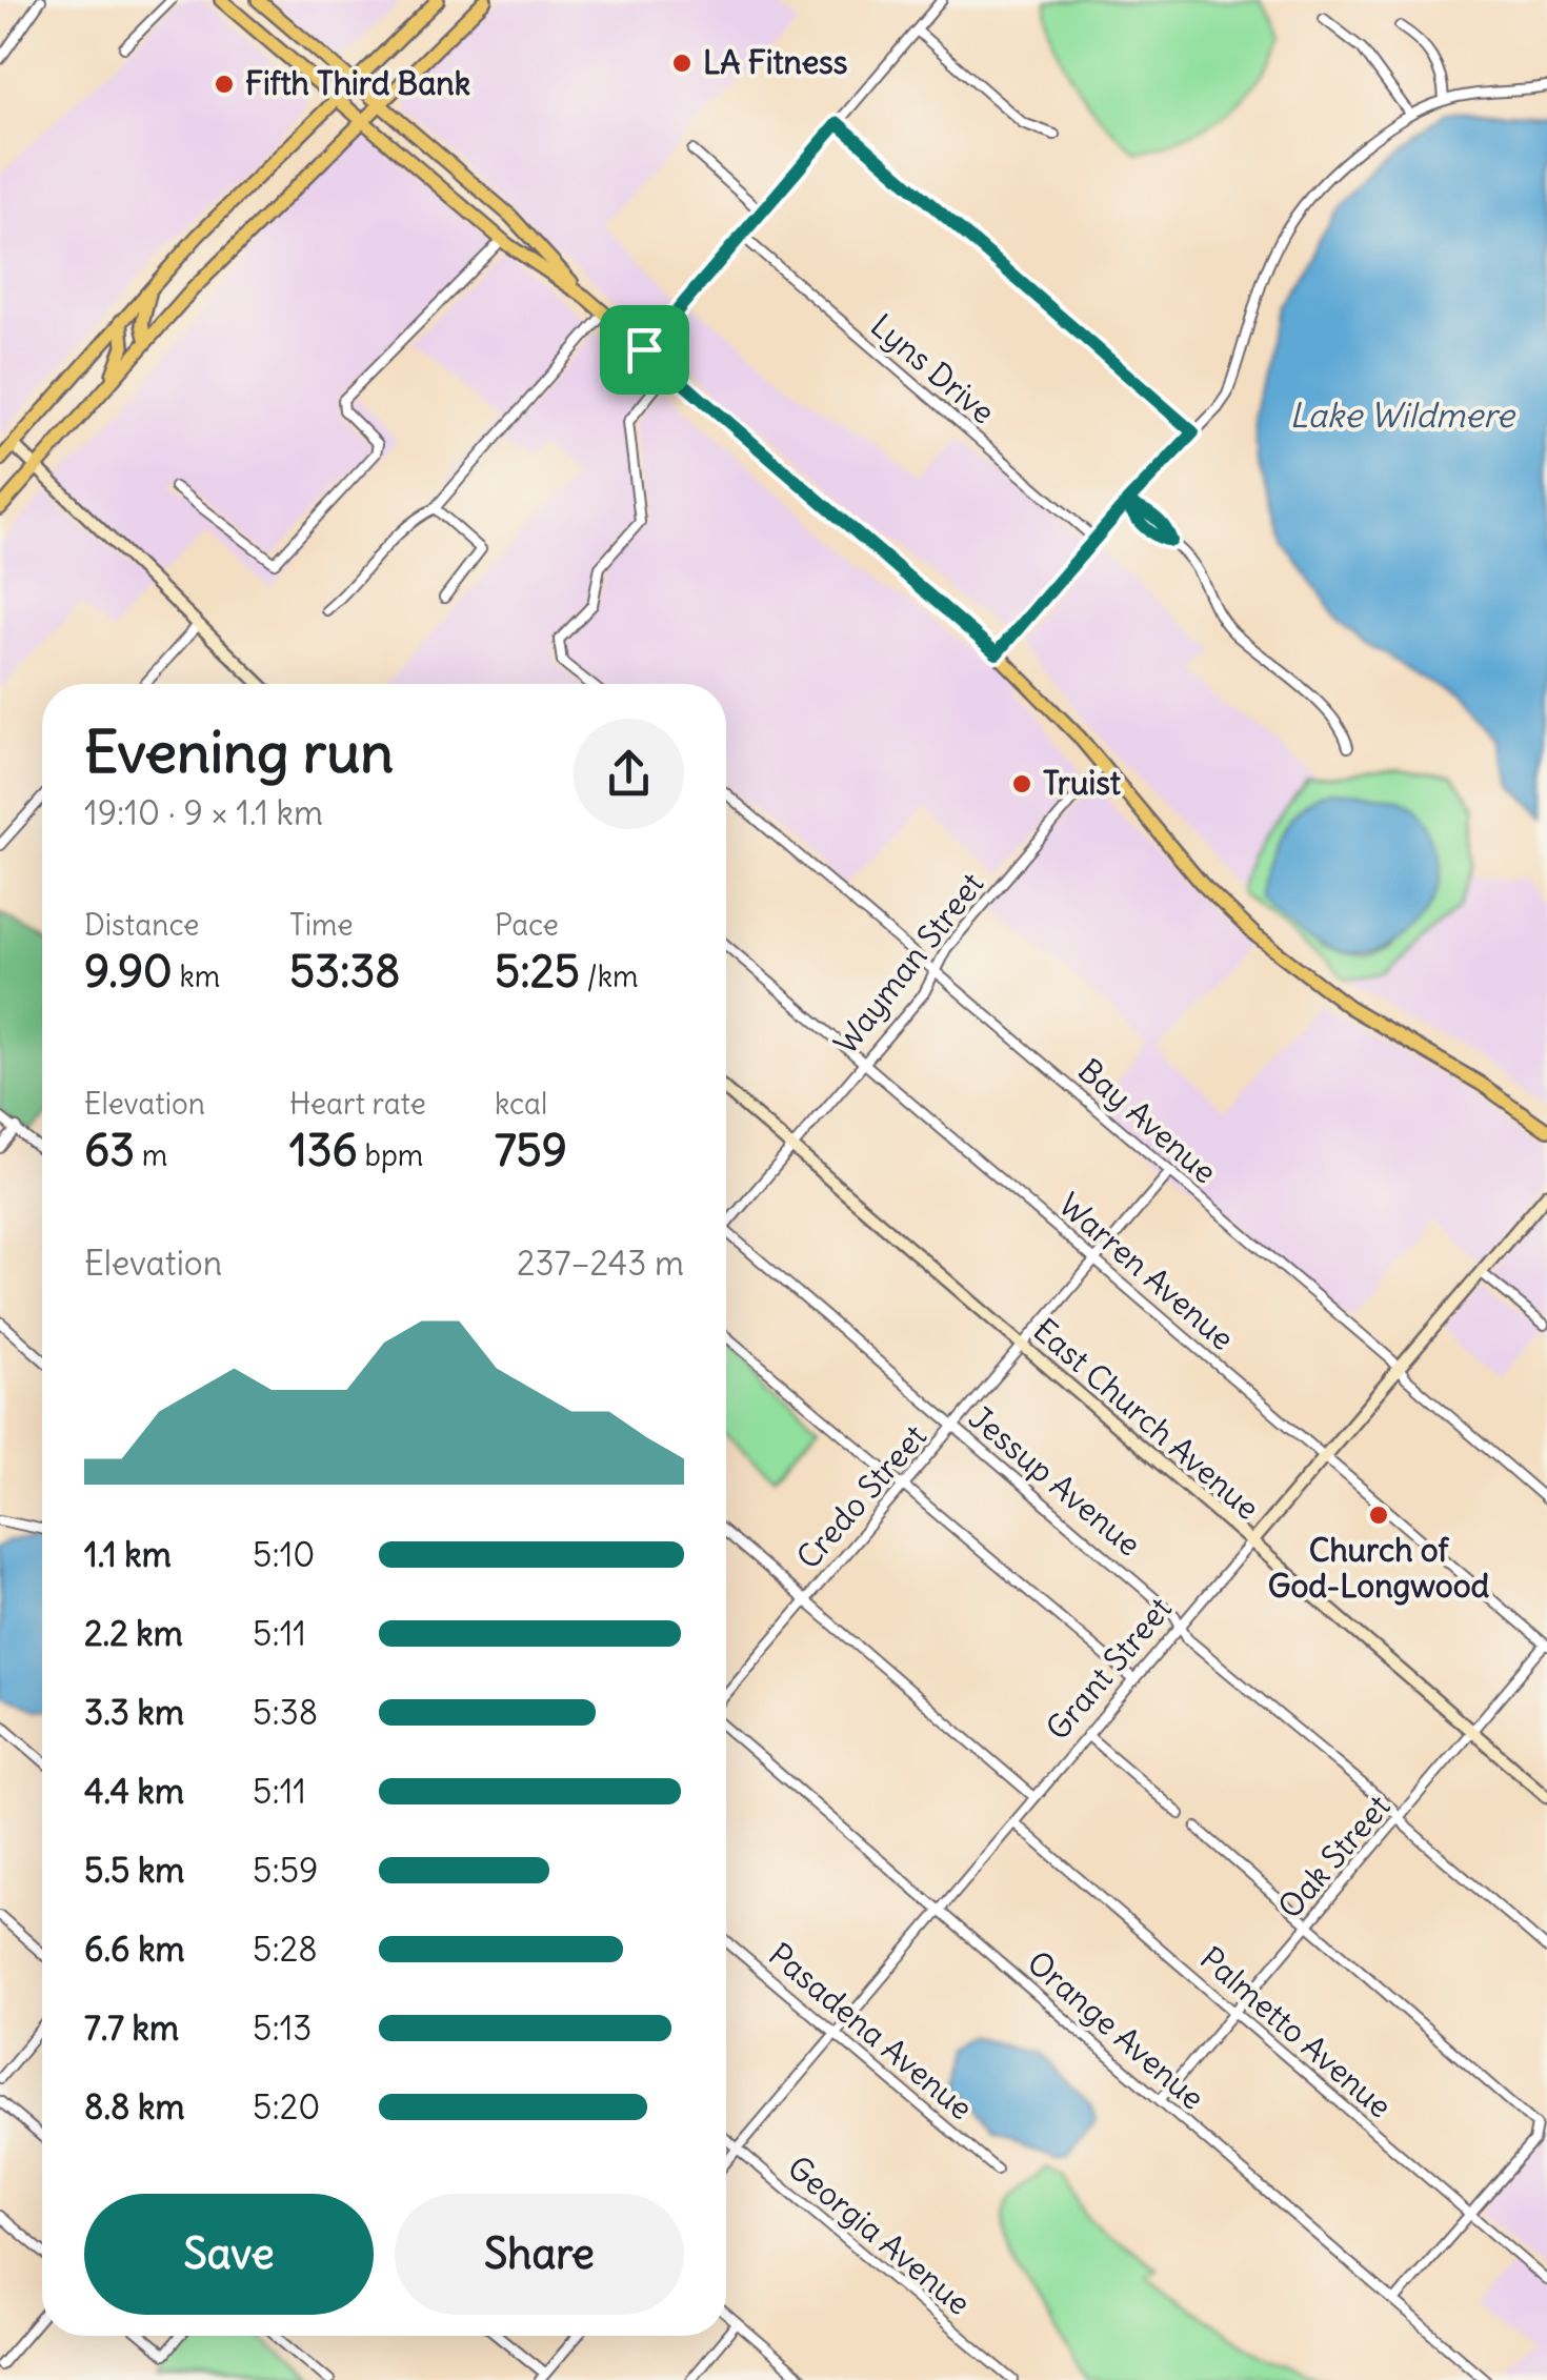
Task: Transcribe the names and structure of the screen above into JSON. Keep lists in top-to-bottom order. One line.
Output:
{"streets":{"street":["Lyns Drive","Wayman Street","Bay Avenue","Warren Avenue","East Church Avenue","Jessup Avenue","Credo Street","Grant Street","Oak Street","Orange Avenue","Pasadena Avenue","Palmetto Avenue","Georgia Avenue"]},"crossings":[["Wayman Street","Bay Avenue"],["Wayman Street","Warren Avenue"],["Wayman Street","East Church Avenue"],["Bay Avenue","Credo Street"],["Bay Avenue","Grant Street"],["Warren Avenue","Credo Street"],["Warren Avenue","Grant Street"],["Warren Avenue","Oak Street"],["East Church Avenue","Credo Street"],["East Church Avenue","Grant Street"],["East Church Avenue","Oak Street"],["Jessup Avenue","Credo Street"],["Jessup Avenue","Grant Street"],["Jessup Avenue","Oak Street"],["Grant Street","Orange Avenue"],["Grant Street","Pasadena Avenue"],["Grant Street","Palmetto Avenue"],["Grant Street","Georgia Avenue"],["Oak Street","Orange Avenue"],["Oak Street","Palmetto Avenue"]],"water":["Lake Wildmere"],"places":["LA Fitness","Fifth Third Bank","Truist","Church of God-Longwood"],"page":{"heading":["Evening run","19:10 · 9 × 1.1 km"],"stats":[["Distance","9.90 km"],["Time","53:38"],["Pace","5:25 /km"],["Elevation","63 m"],["Heart rate","136 bpm"],["kcal","759"]],"chart":["Elevation","237–243 m"],"list":[{"name":"1.1 km","note":"5:10"},{"name":"2.2 km","note":"5:11"},{"name":"3.3 km","note":"5:38"},{"name":"4.4 km","note":"5:11"},{"name":"5.5 km","note":"5:59"},{"name":"6.6 km","note":"5:28"},{"name":"7.7 km","note":"5:13"},{"name":"8.8 km","note":"5:20"}],"buttons":["Save","Share"]}}
